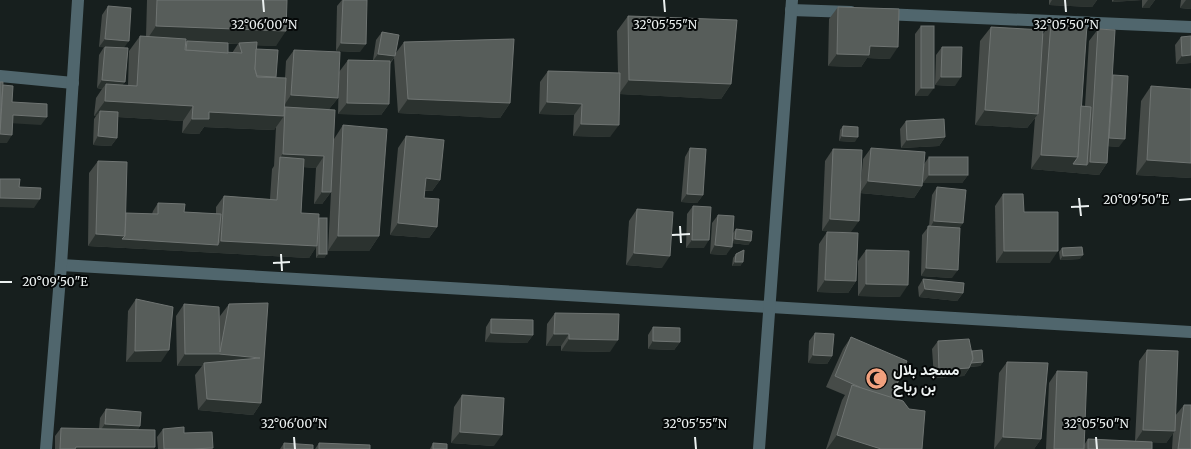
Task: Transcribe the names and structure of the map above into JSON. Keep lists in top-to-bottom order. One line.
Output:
{"places":{"mosque":["مسجد بلال بن رباح"]},"coordinates":["32°06'00\"N","32°05'55\"N","32°05'50\"N","20°09'50\"E"]}
